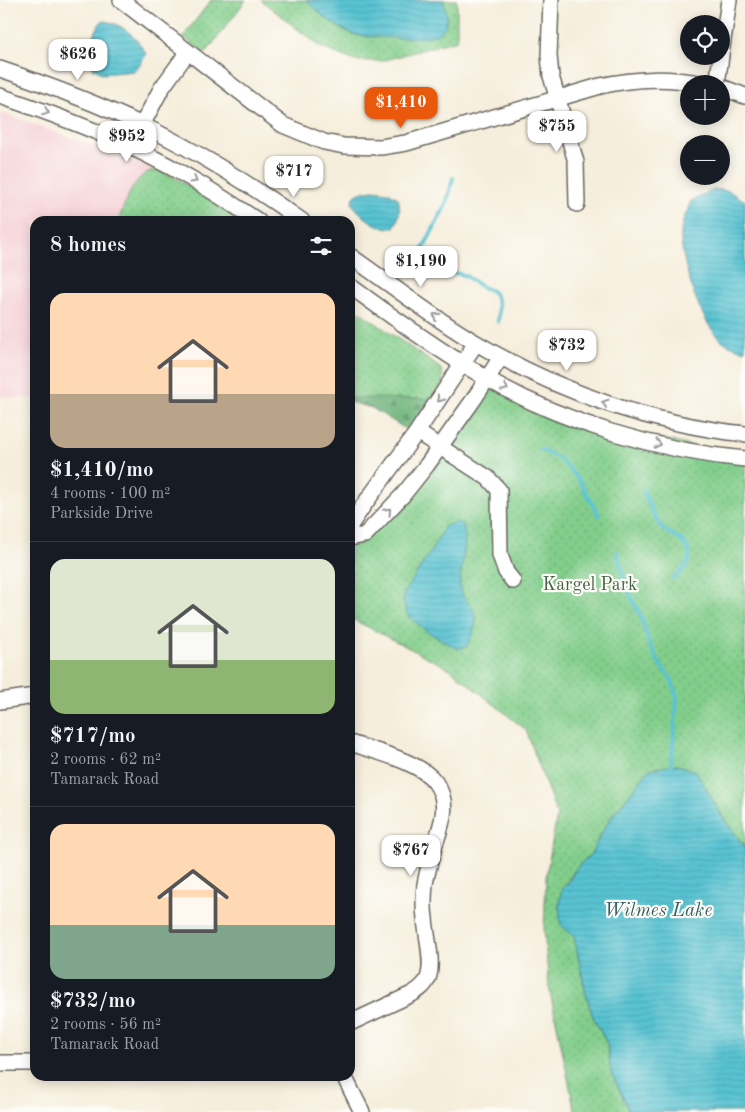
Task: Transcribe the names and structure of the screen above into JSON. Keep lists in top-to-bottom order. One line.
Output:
{"water":["Wilmes Lake"],"parks":["Kargel Park"],"page":{"map_buttons":["+","−"],"price":["$626","$1,410","$755","$952","$717","$1,190","$732","$767"],"heading":"8 homes","list":[{"name":"$1,410/mo","note":"4 rooms · 100 m² · Parkside Drive"},{"name":"$717/mo","note":"2 rooms · 62 m² · Tamarack Road"},{"name":"$732/mo","note":"2 rooms · 56 m² · Tamarack Road"}]}}
